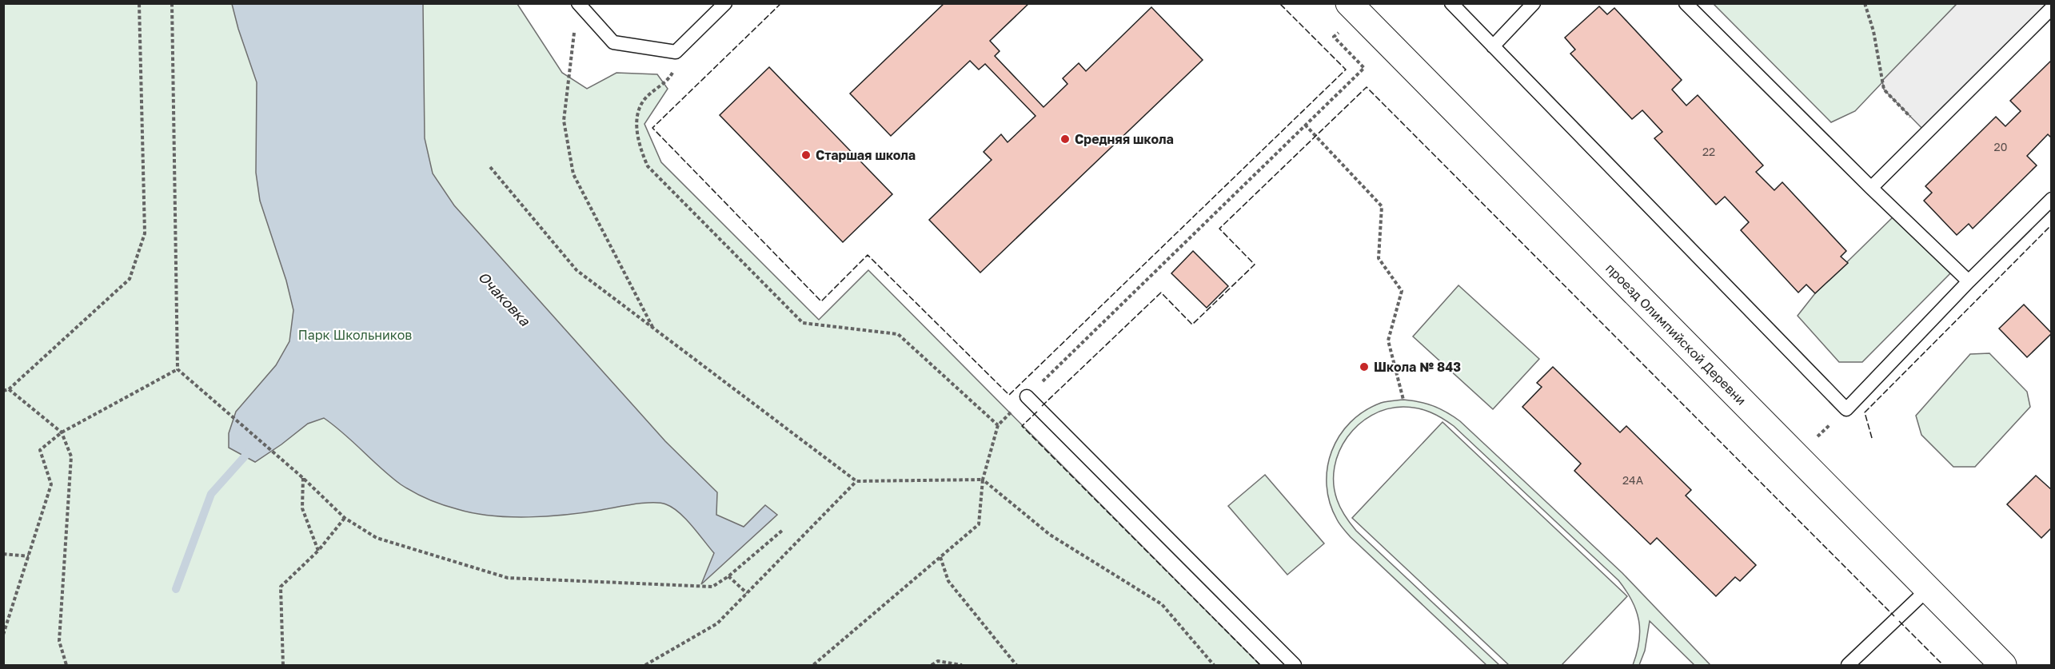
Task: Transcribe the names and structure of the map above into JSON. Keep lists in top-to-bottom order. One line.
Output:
{"streets":{"street":["проезд Олимпийской Деревни"]},"water":["Очаковка"],"parks":["Парк Школьников"],"places":["Средняя школа","Старшая школа","Школа № 843"],"house_numbers":["20","22","24А"]}
